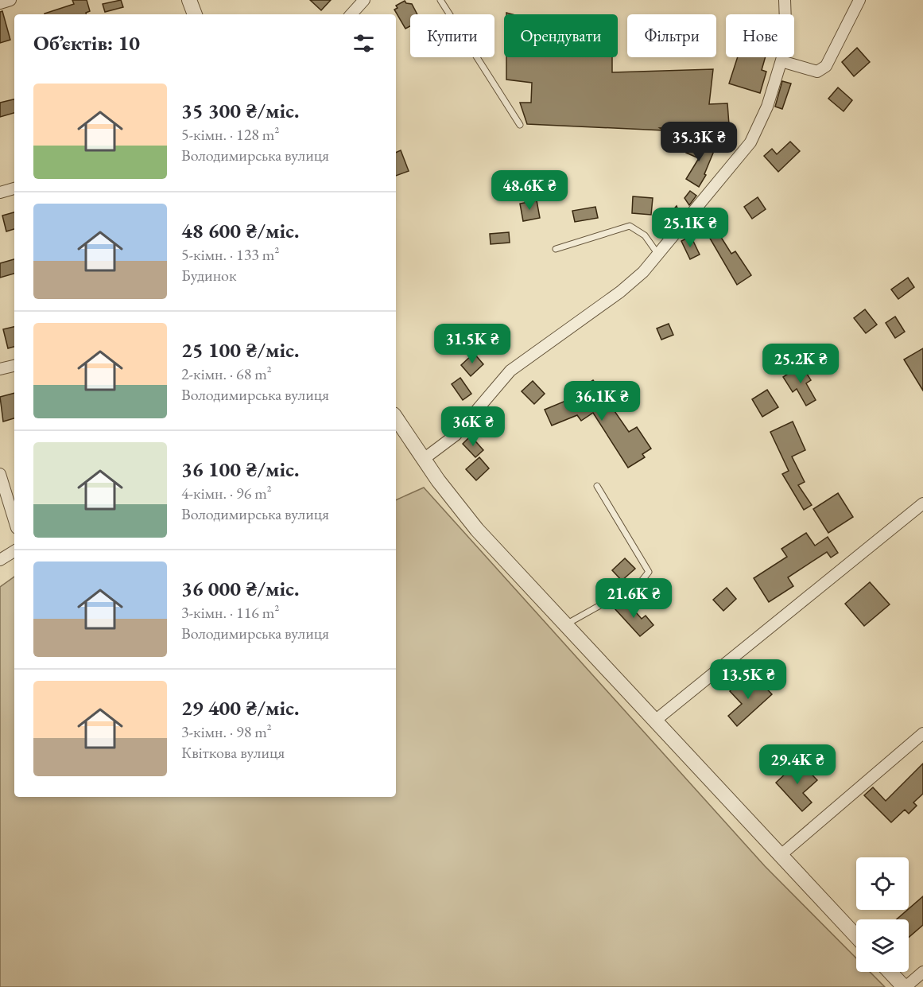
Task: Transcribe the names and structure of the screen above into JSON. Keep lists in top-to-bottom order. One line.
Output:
{"page":{"chip":["Купити","Орендувати","Фільтри","Нове"],"heading":"Об’єктів: 10","list":[{"name":"35 300 ₴/міс.","note":"5-кімн. · 128 m² · Володимирська вулиця"},{"name":"48 600 ₴/міс.","note":"5-кімн. · 133 m² · Будинок"},{"name":"25 100 ₴/міс.","note":"2-кімн. · 68 m² · Володимирська вулиця"},{"name":"36 100 ₴/міс.","note":"4-кімн. · 96 m² · Володимирська вулиця"},{"name":"36 000 ₴/міс.","note":"3-кімн. · 116 m² · Володимирська вулиця"},{"name":"29 400 ₴/міс.","note":"3-кімн. · 98 m² · Квіткова вулиця"}],"price":["35.3K ₴","48.6K ₴","25.1K ₴","31.5K ₴","25.2K ₴","36.1K ₴","36K ₴","21.6K ₴","13.5K ₴","29.4K ₴"]}}
